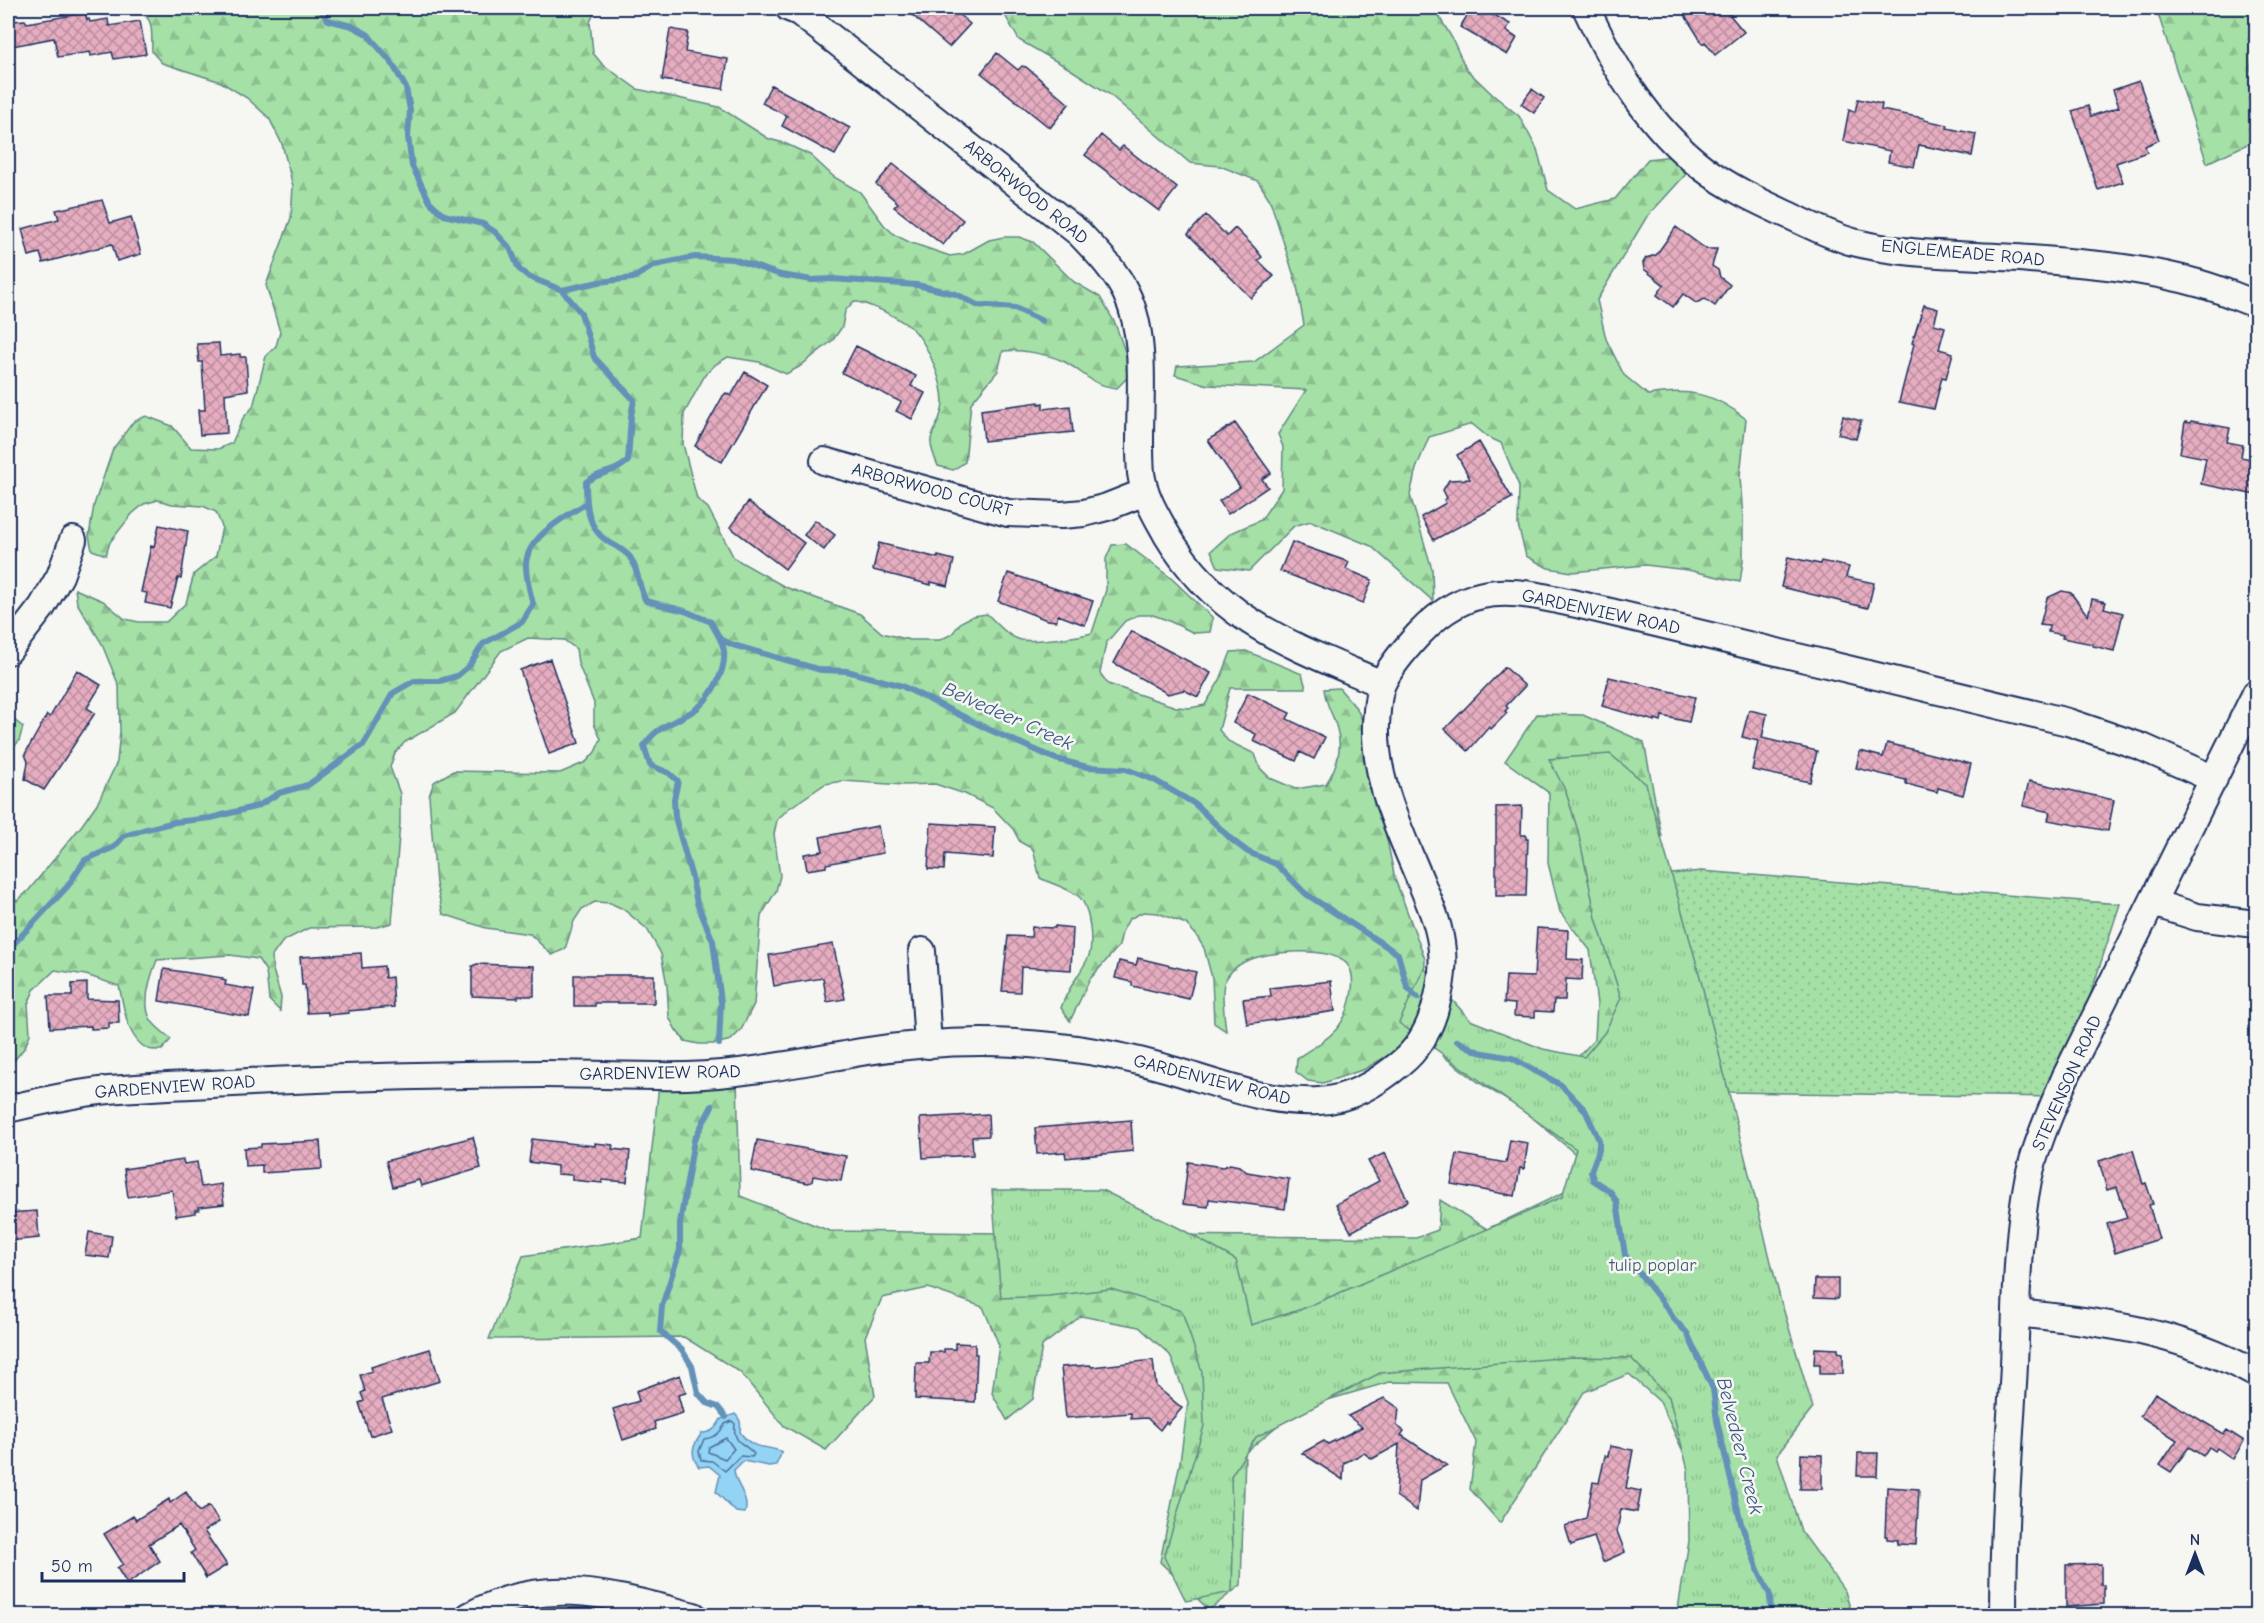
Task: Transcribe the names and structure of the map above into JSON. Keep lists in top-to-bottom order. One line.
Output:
{"streets":{"street":["ARBORWOOD ROAD","ENGLEMEADE ROAD","ARBORWOOD COURT","GARDENVIEW ROAD","STEVENSON ROAD"]},"crossings":[["ARBORWOOD ROAD","ARBORWOOD COURT"],["ARBORWOOD ROAD","GARDENVIEW ROAD"],["GARDENVIEW ROAD","STEVENSON ROAD"]],"water":["Belvedeer Creek"],"parks":["tulip poplar"],"scale_bar":"50 m","north":"top"}
